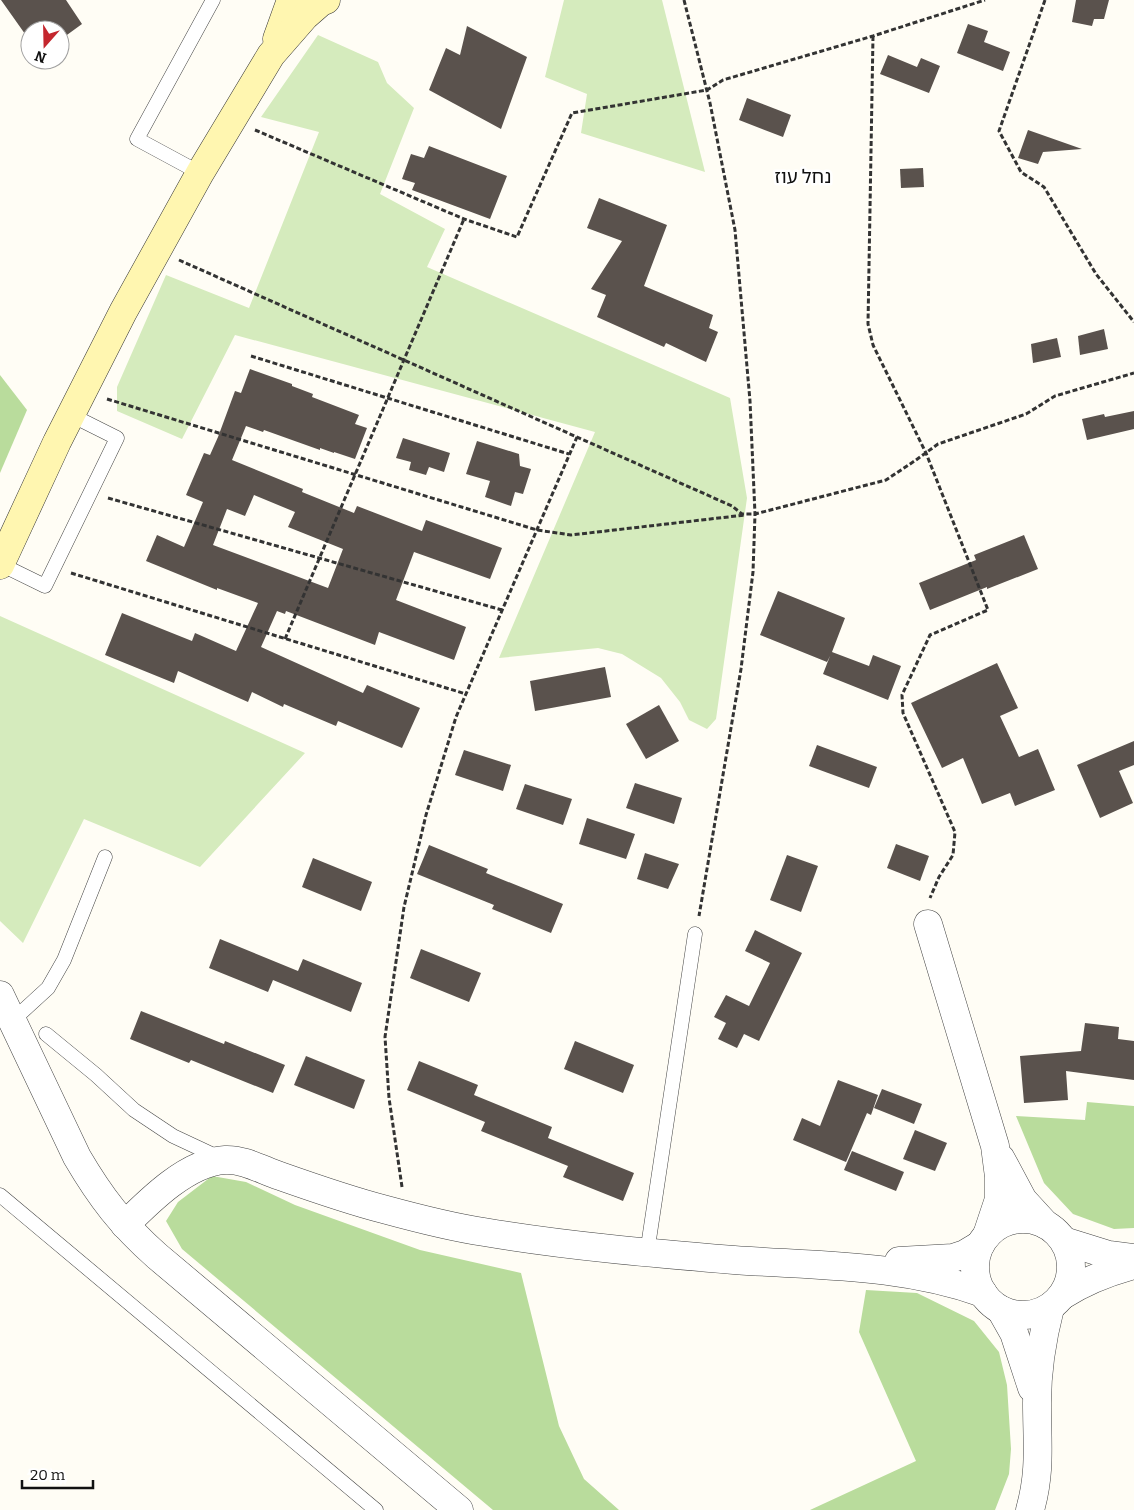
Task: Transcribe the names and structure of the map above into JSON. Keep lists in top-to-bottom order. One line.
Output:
{"districts":["נחל עוז"],"scale_bar":"20 m","north":"bottom"}
